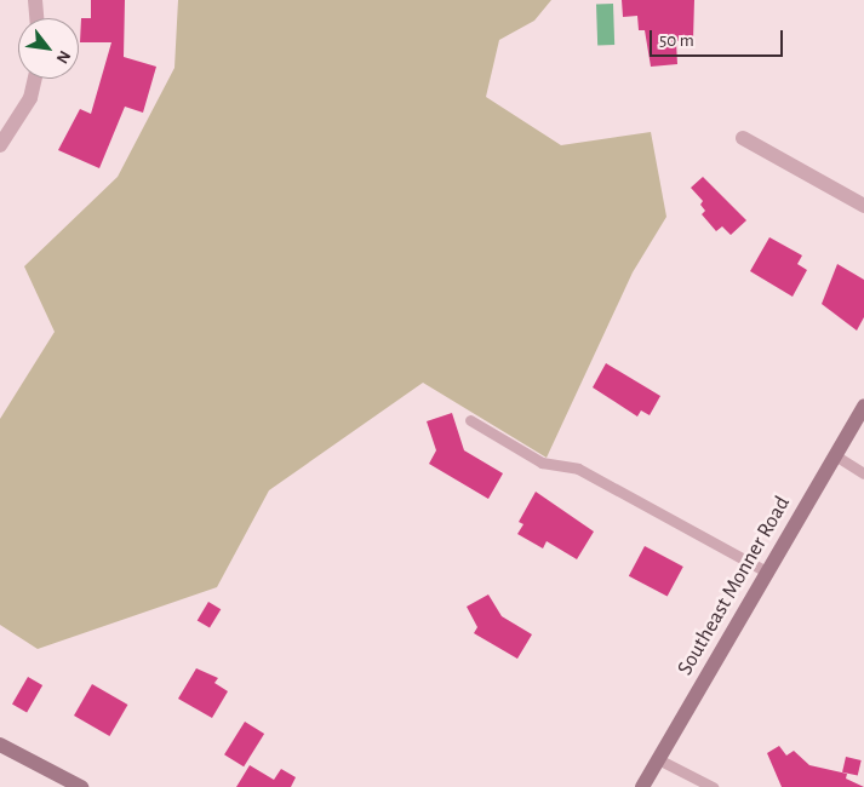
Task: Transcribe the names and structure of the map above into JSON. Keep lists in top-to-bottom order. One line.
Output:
{"streets":{"street":["Southeast Monner Road"]},"scale_bar":"50 m","north":"bottom right"}
